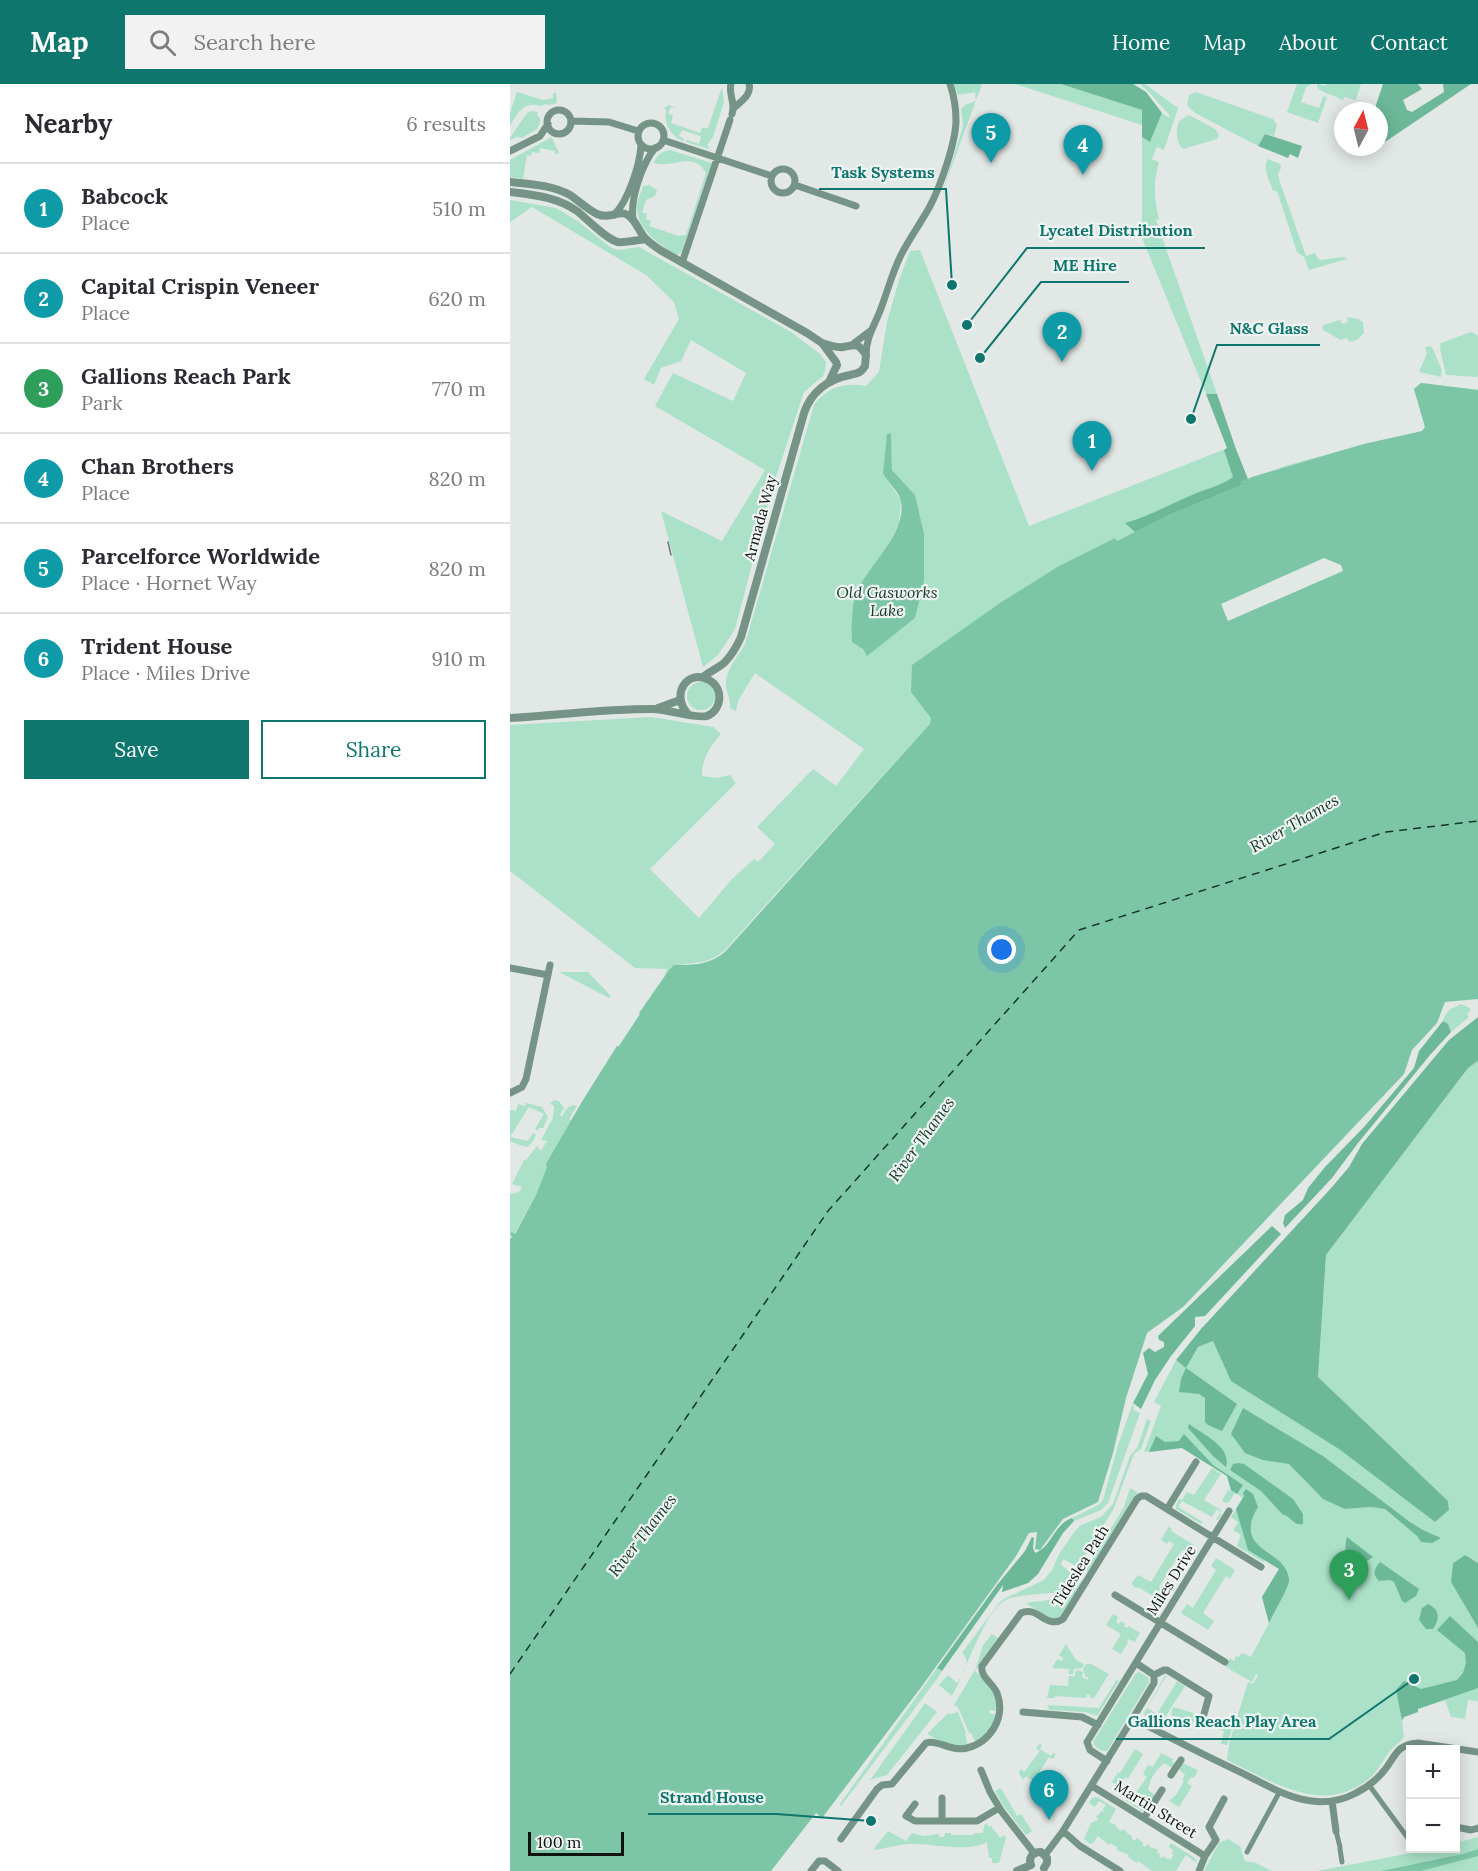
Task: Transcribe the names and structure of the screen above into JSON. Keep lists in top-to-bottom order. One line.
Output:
{"streets":{"street":["Armada Way","Tideslea Path","Miles Drive","Martin Street"]},"water":["Old Gasworks Lake","River Thames"],"places":["Task Systems","Lycatel Distribution","ME Hire","N&C Glass","Gallions Reach Play Area","Strand House"],"scale_bar":"100 m","north":"top","page":{"header":"Map","search":"Search here","nav":["Home","Map","About","Contact"],"heading":["Nearby","6 results"],"pins":["5","4","2","1","3","6"],"list":[{"mark":"1","name":"Babcock","note":"Place","value":"510 m"},{"mark":"2","name":"Capital Crispin Veneer","note":"Place","value":"620 m"},{"mark":"3","name":"Gallions Reach Park","note":"Park","value":"770 m"},{"mark":"4","name":"Chan Brothers","note":"Place","value":"820 m"},{"mark":"5","name":"Parcelforce Worldwide","note":"Place · Hornet Way","value":"820 m"},{"mark":"6","name":"Trident House","note":"Place · Miles Drive","value":"910 m"}],"buttons":["Save","Share"],"map_buttons":["+","−"],"scale":"100 m"}}
